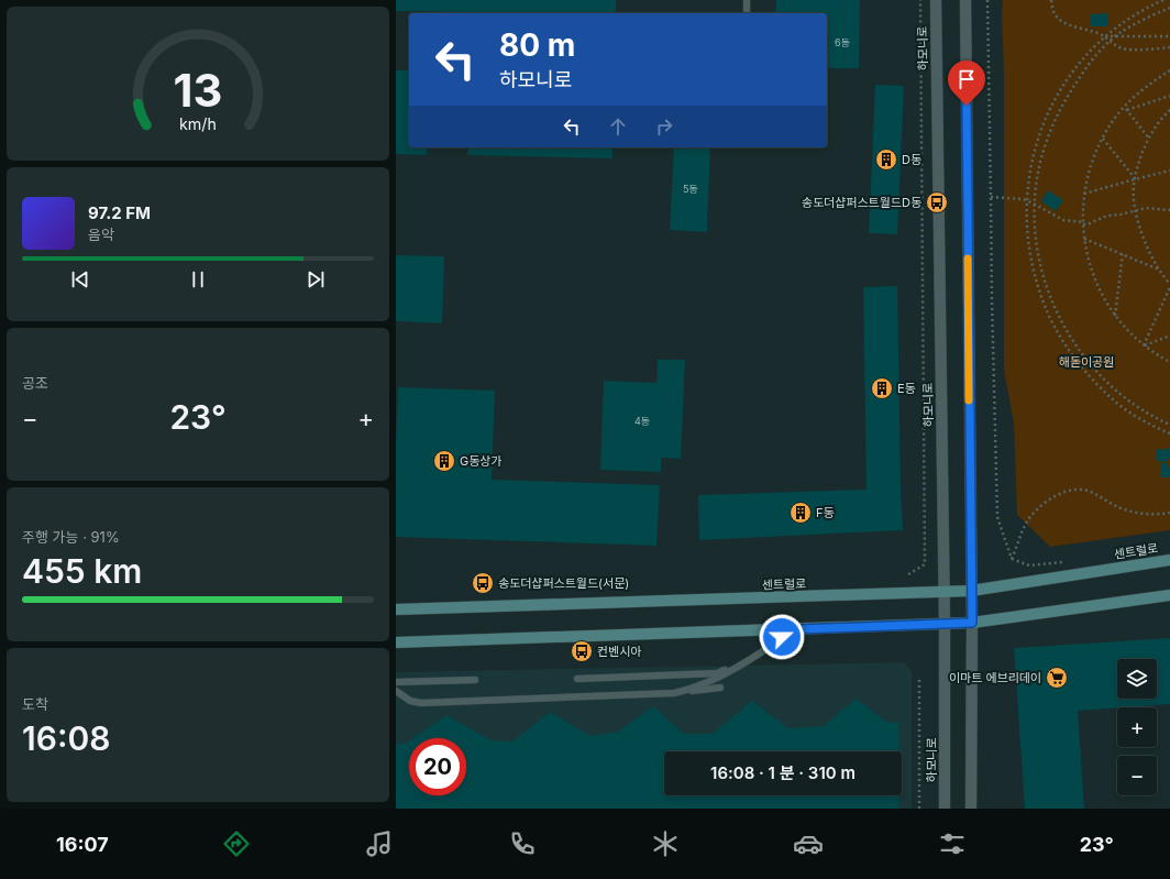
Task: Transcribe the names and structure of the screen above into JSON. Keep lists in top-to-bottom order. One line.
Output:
{"streets":{"main road":["센트럴로"],"street":["하모니로"]},"crossings":[["하모니로","센트럴로"]],"parks":["해돋이공원"],"places":{"building":["D동","E동","G동상가","F동"],"bus stop":["송도더샵퍼스트월드D동","송도더샵퍼스트월드(서문)","컨벤시아"],"supermarket":["이마트 에브리데이"]},"house_numbers":["6동","5동","4동"],"page":{"turn":["80 m","하모니로"],"song":["97.2 FM","음악"],"tile":["공조",["주행 가능 · 91%","455 km"],["도착","16:08"]],"heat":["−","23°","+"],"map_buttons":["+","−"],"limit":"20","trip":"16:08 · 1 분 · 310 m","tabs":["16:07","23°"],"gauge":["13","km/h"]}}
